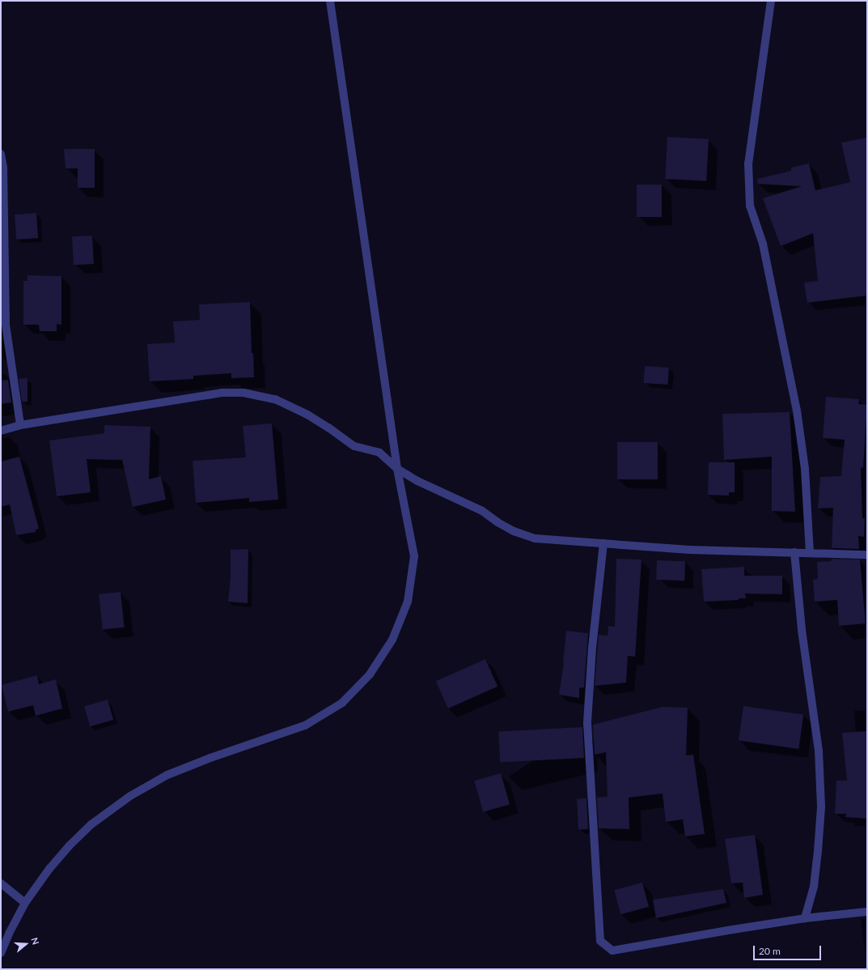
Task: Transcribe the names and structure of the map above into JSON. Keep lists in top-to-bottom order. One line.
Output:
{"scale_bar":"20 m","north":"right"}
